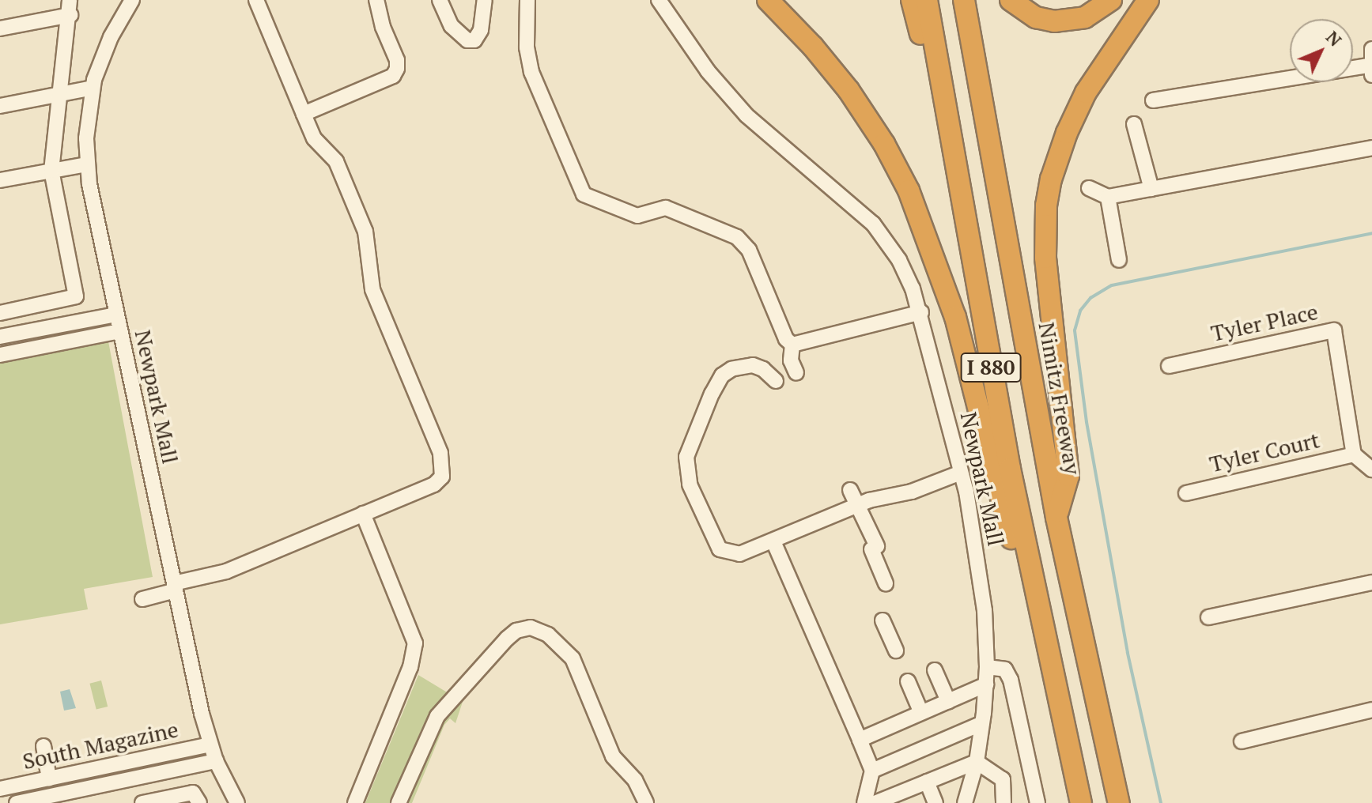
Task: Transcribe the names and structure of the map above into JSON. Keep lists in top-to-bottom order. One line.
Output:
{"streets":{"highway":["I 880","Nimitz Freeway"],"street":["Tyler Place","Newpark Mall","Tyler Court","South Magazine"]},"crossings":[["Tyler Place","Tyler Court"],["Newpark Mall","South Magazine"]],"north":"top right"}
